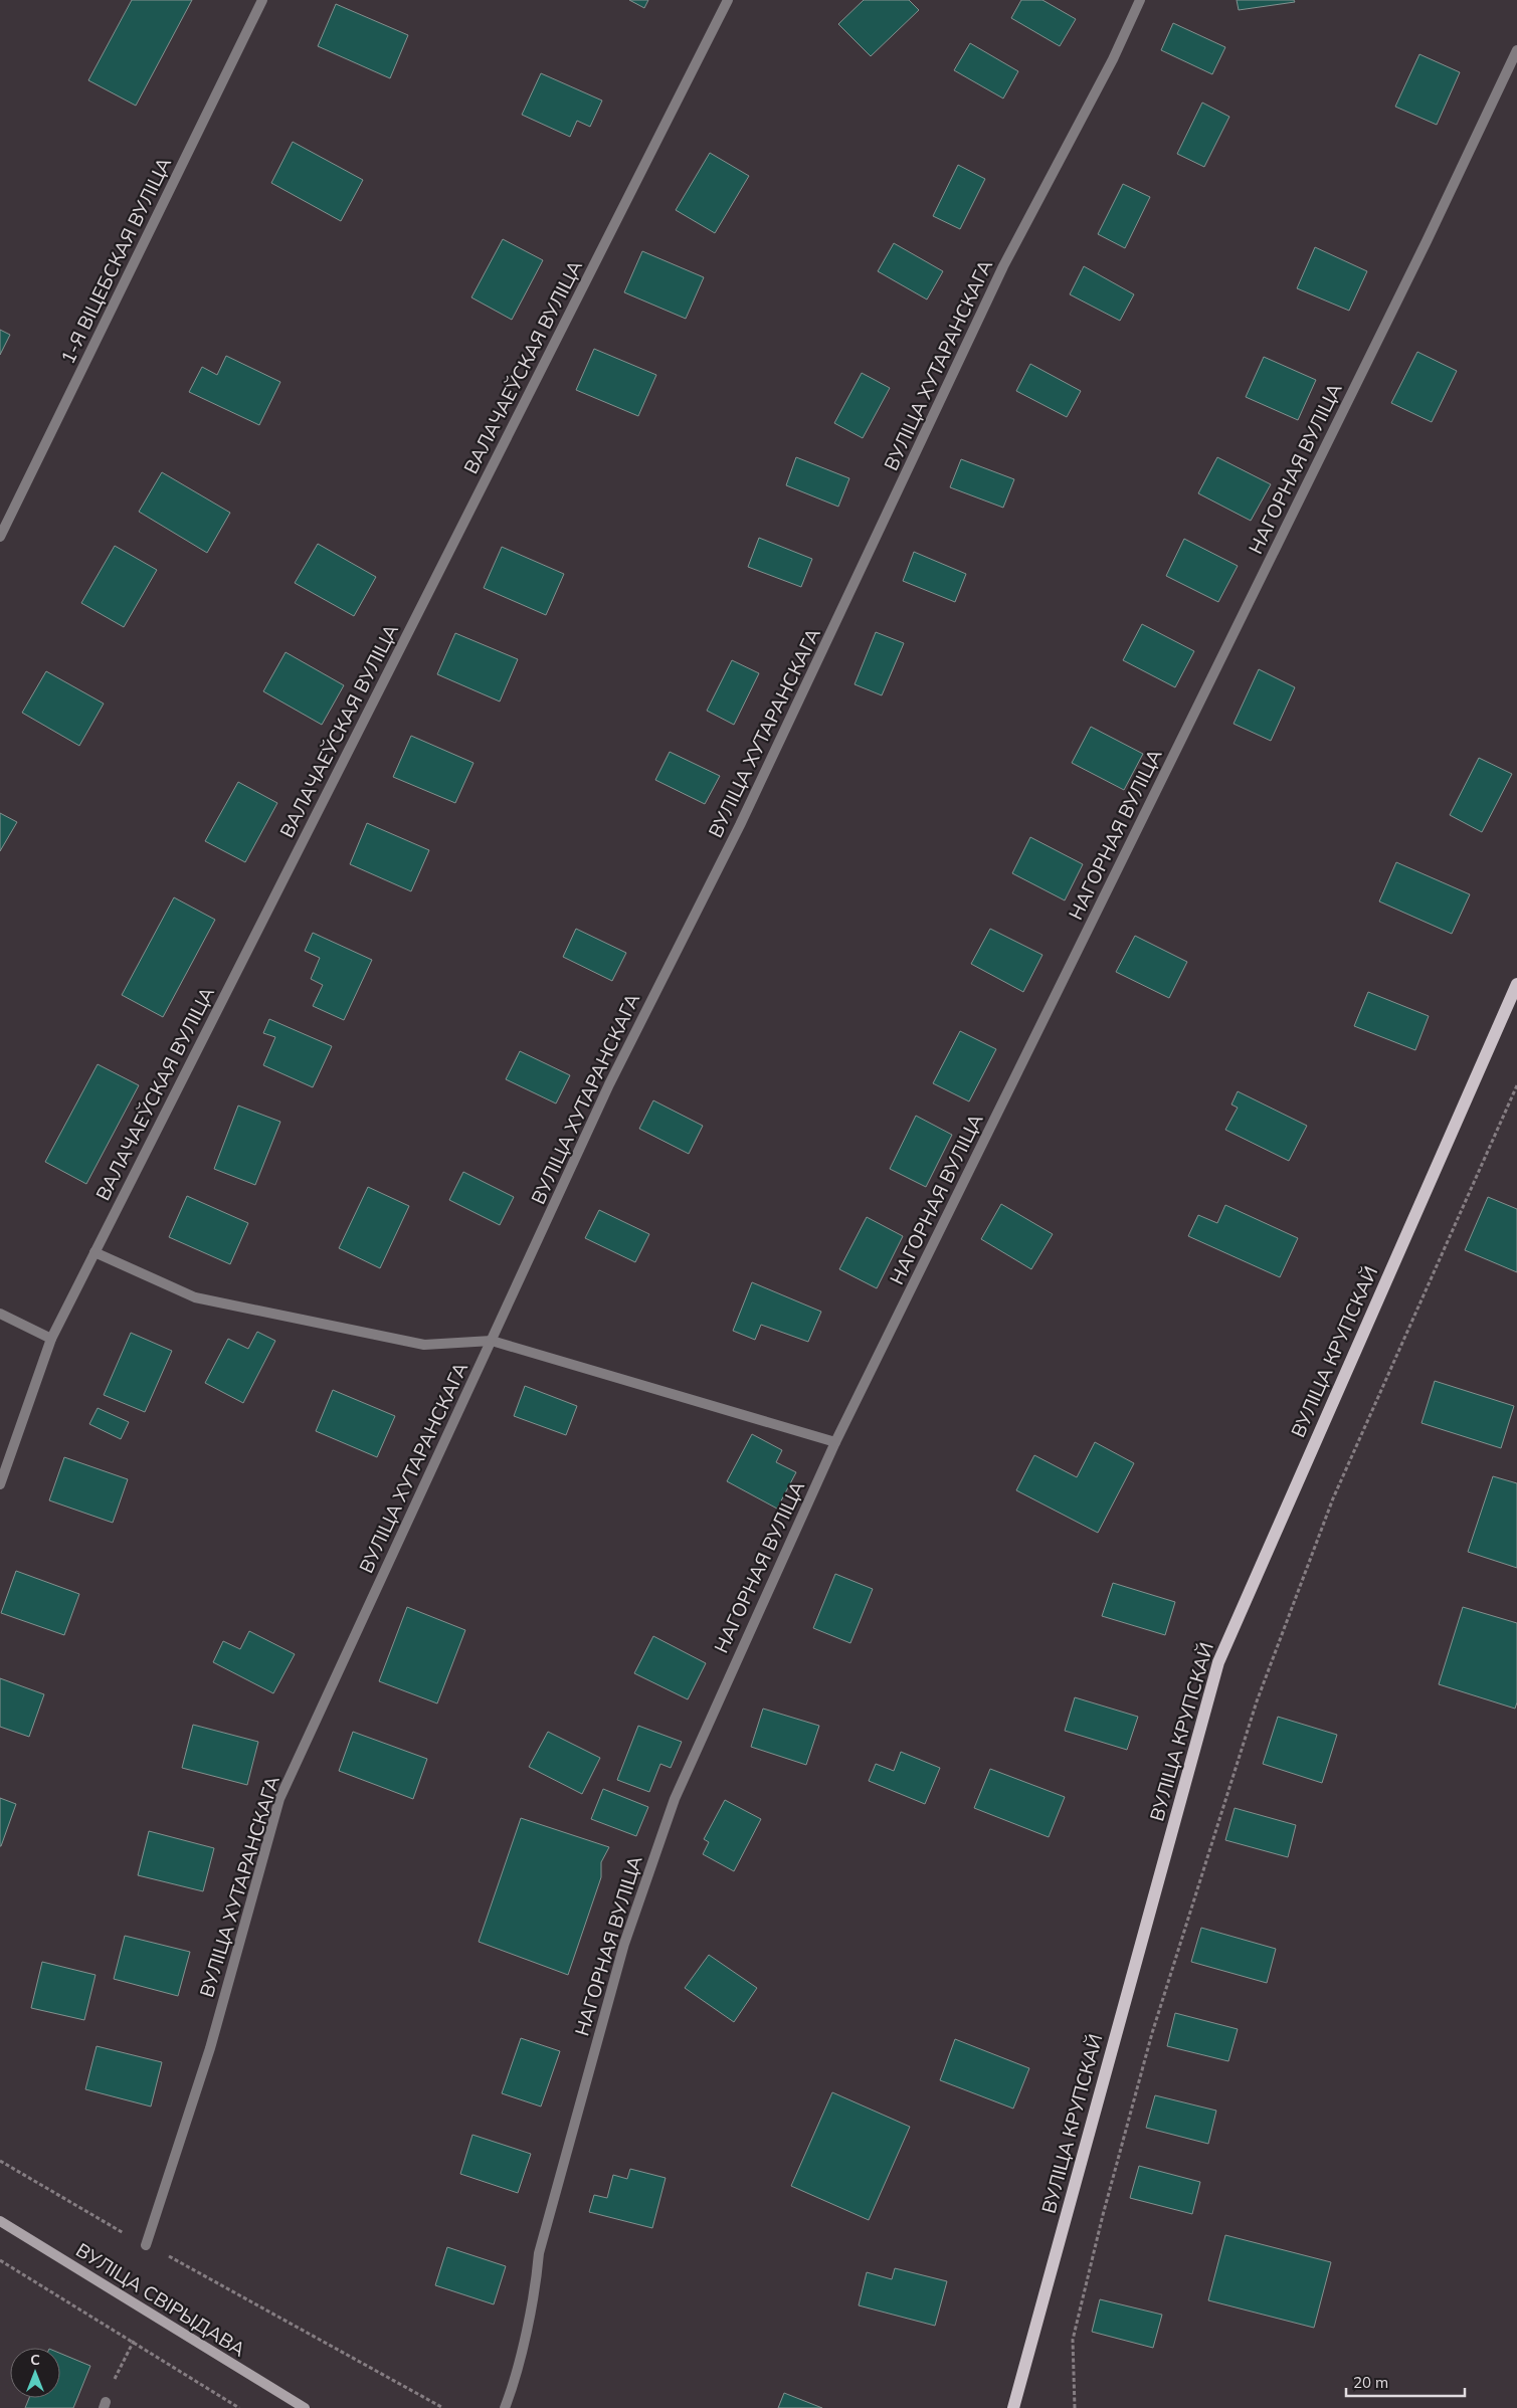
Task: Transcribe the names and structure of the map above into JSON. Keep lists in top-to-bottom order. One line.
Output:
{"streets":{"main road":["ВУЛІЦА КРУПСКАЙ","ВУЛІЦА СВІРЫДАВА"],"street":["1-Я ВІЦЕБСКАЯ ВУЛІЦА","ВУЛІЦА ХУТАРАНСКАГА","ВАЛАЧАЕЎСКАЯ ВУЛІЦА","НАГОРНАЯ ВУЛІЦА"]},"scale_bar":"20 m","north":"top"}
